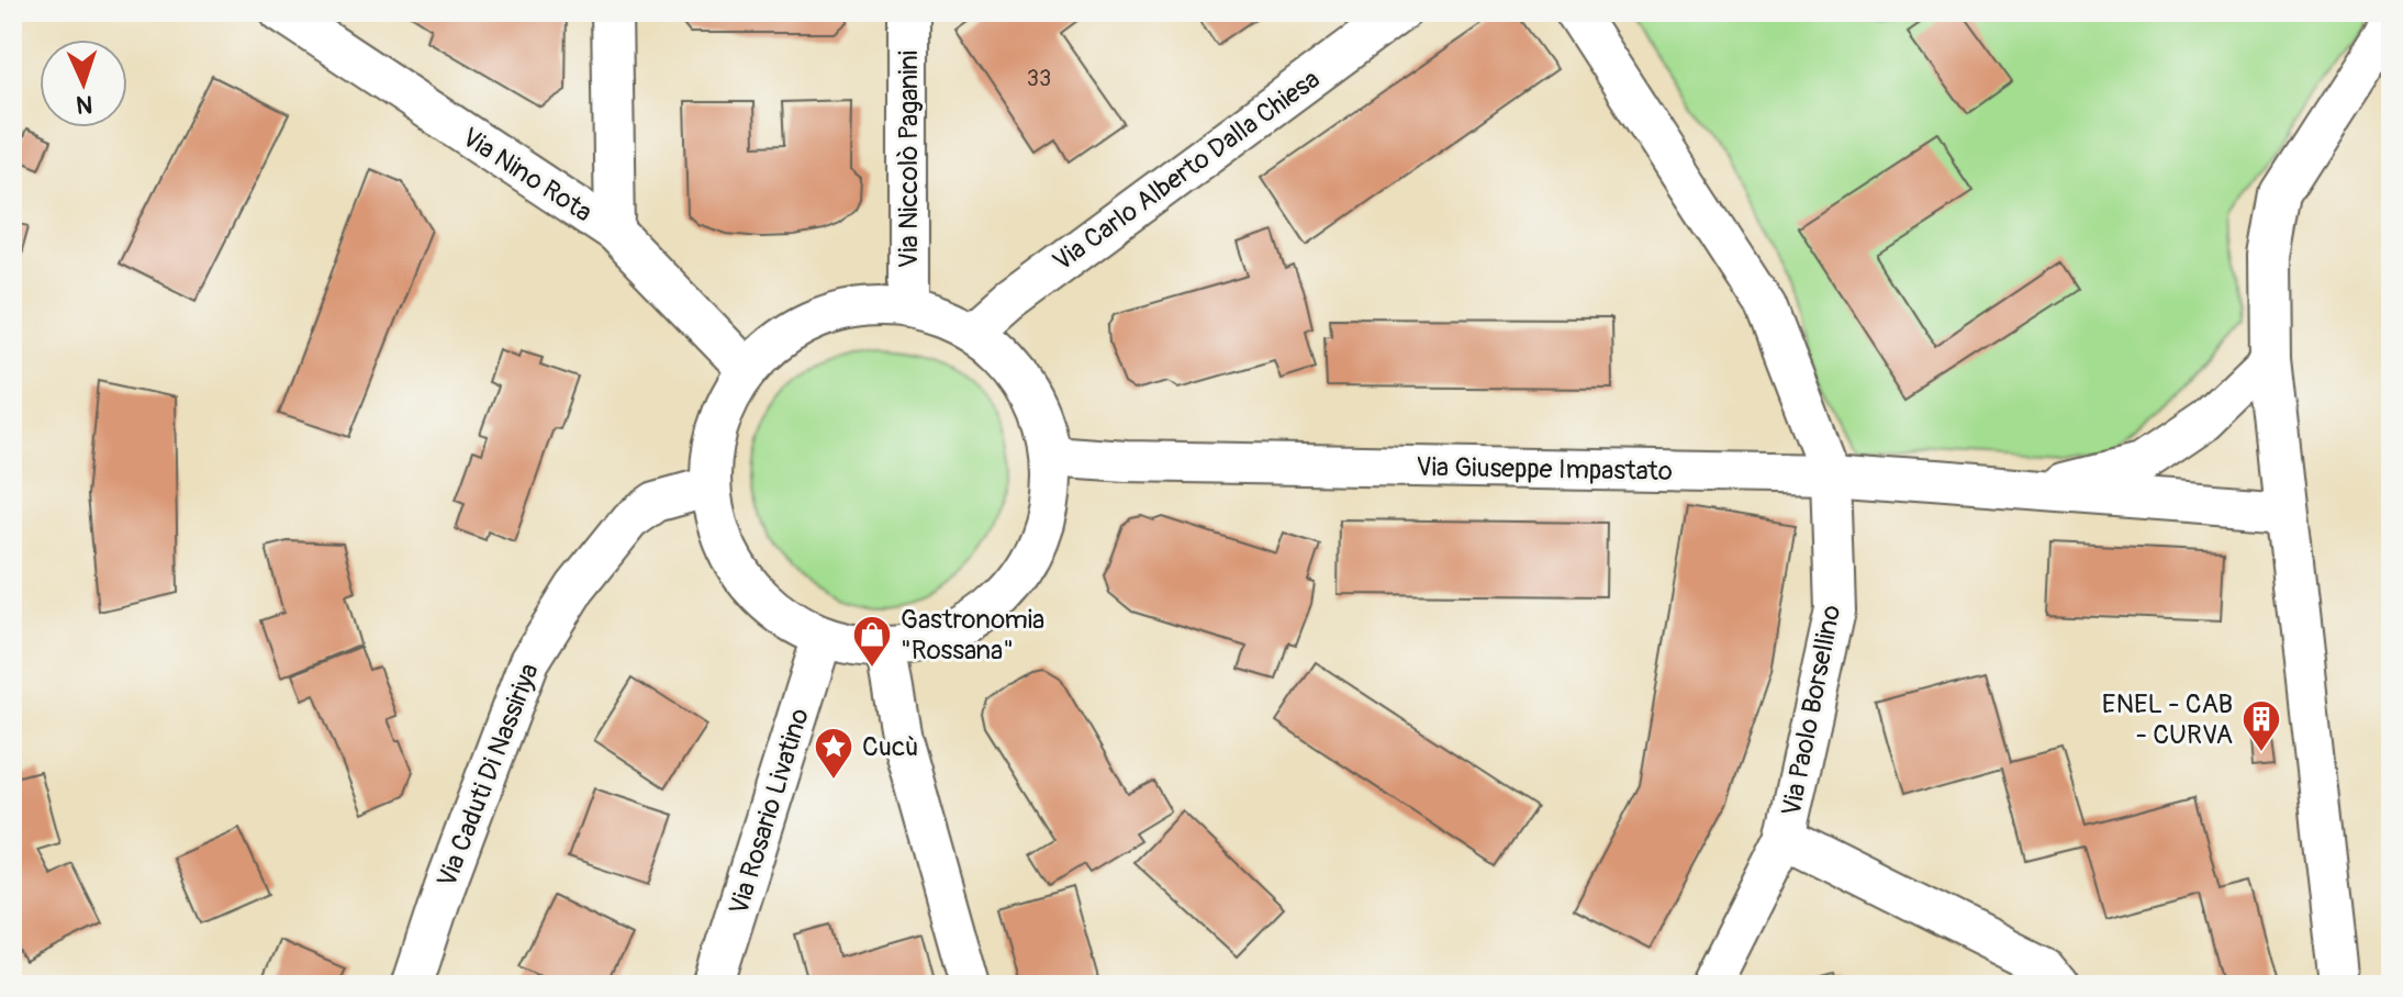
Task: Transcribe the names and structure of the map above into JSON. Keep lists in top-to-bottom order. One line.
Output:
{"streets":{"street":["Via Niccolò Paganini","Via Carlo Alberto Dalla Chiesa","Via Nino Rota","Via Giuseppe Impastato","Via Paolo Borsellino","Via Caduti Di Nassiriya","Via Rosario Livatino"]},"crossings":[["Via Giuseppe Impastato","Via Paolo Borsellino"]],"places":{"shop":["Gastronomia \"Rossana\""],"building":["ENEL - CAB - CURVA"],"place":["Cucù"]},"house_numbers":["33"],"north":"bottom"}
